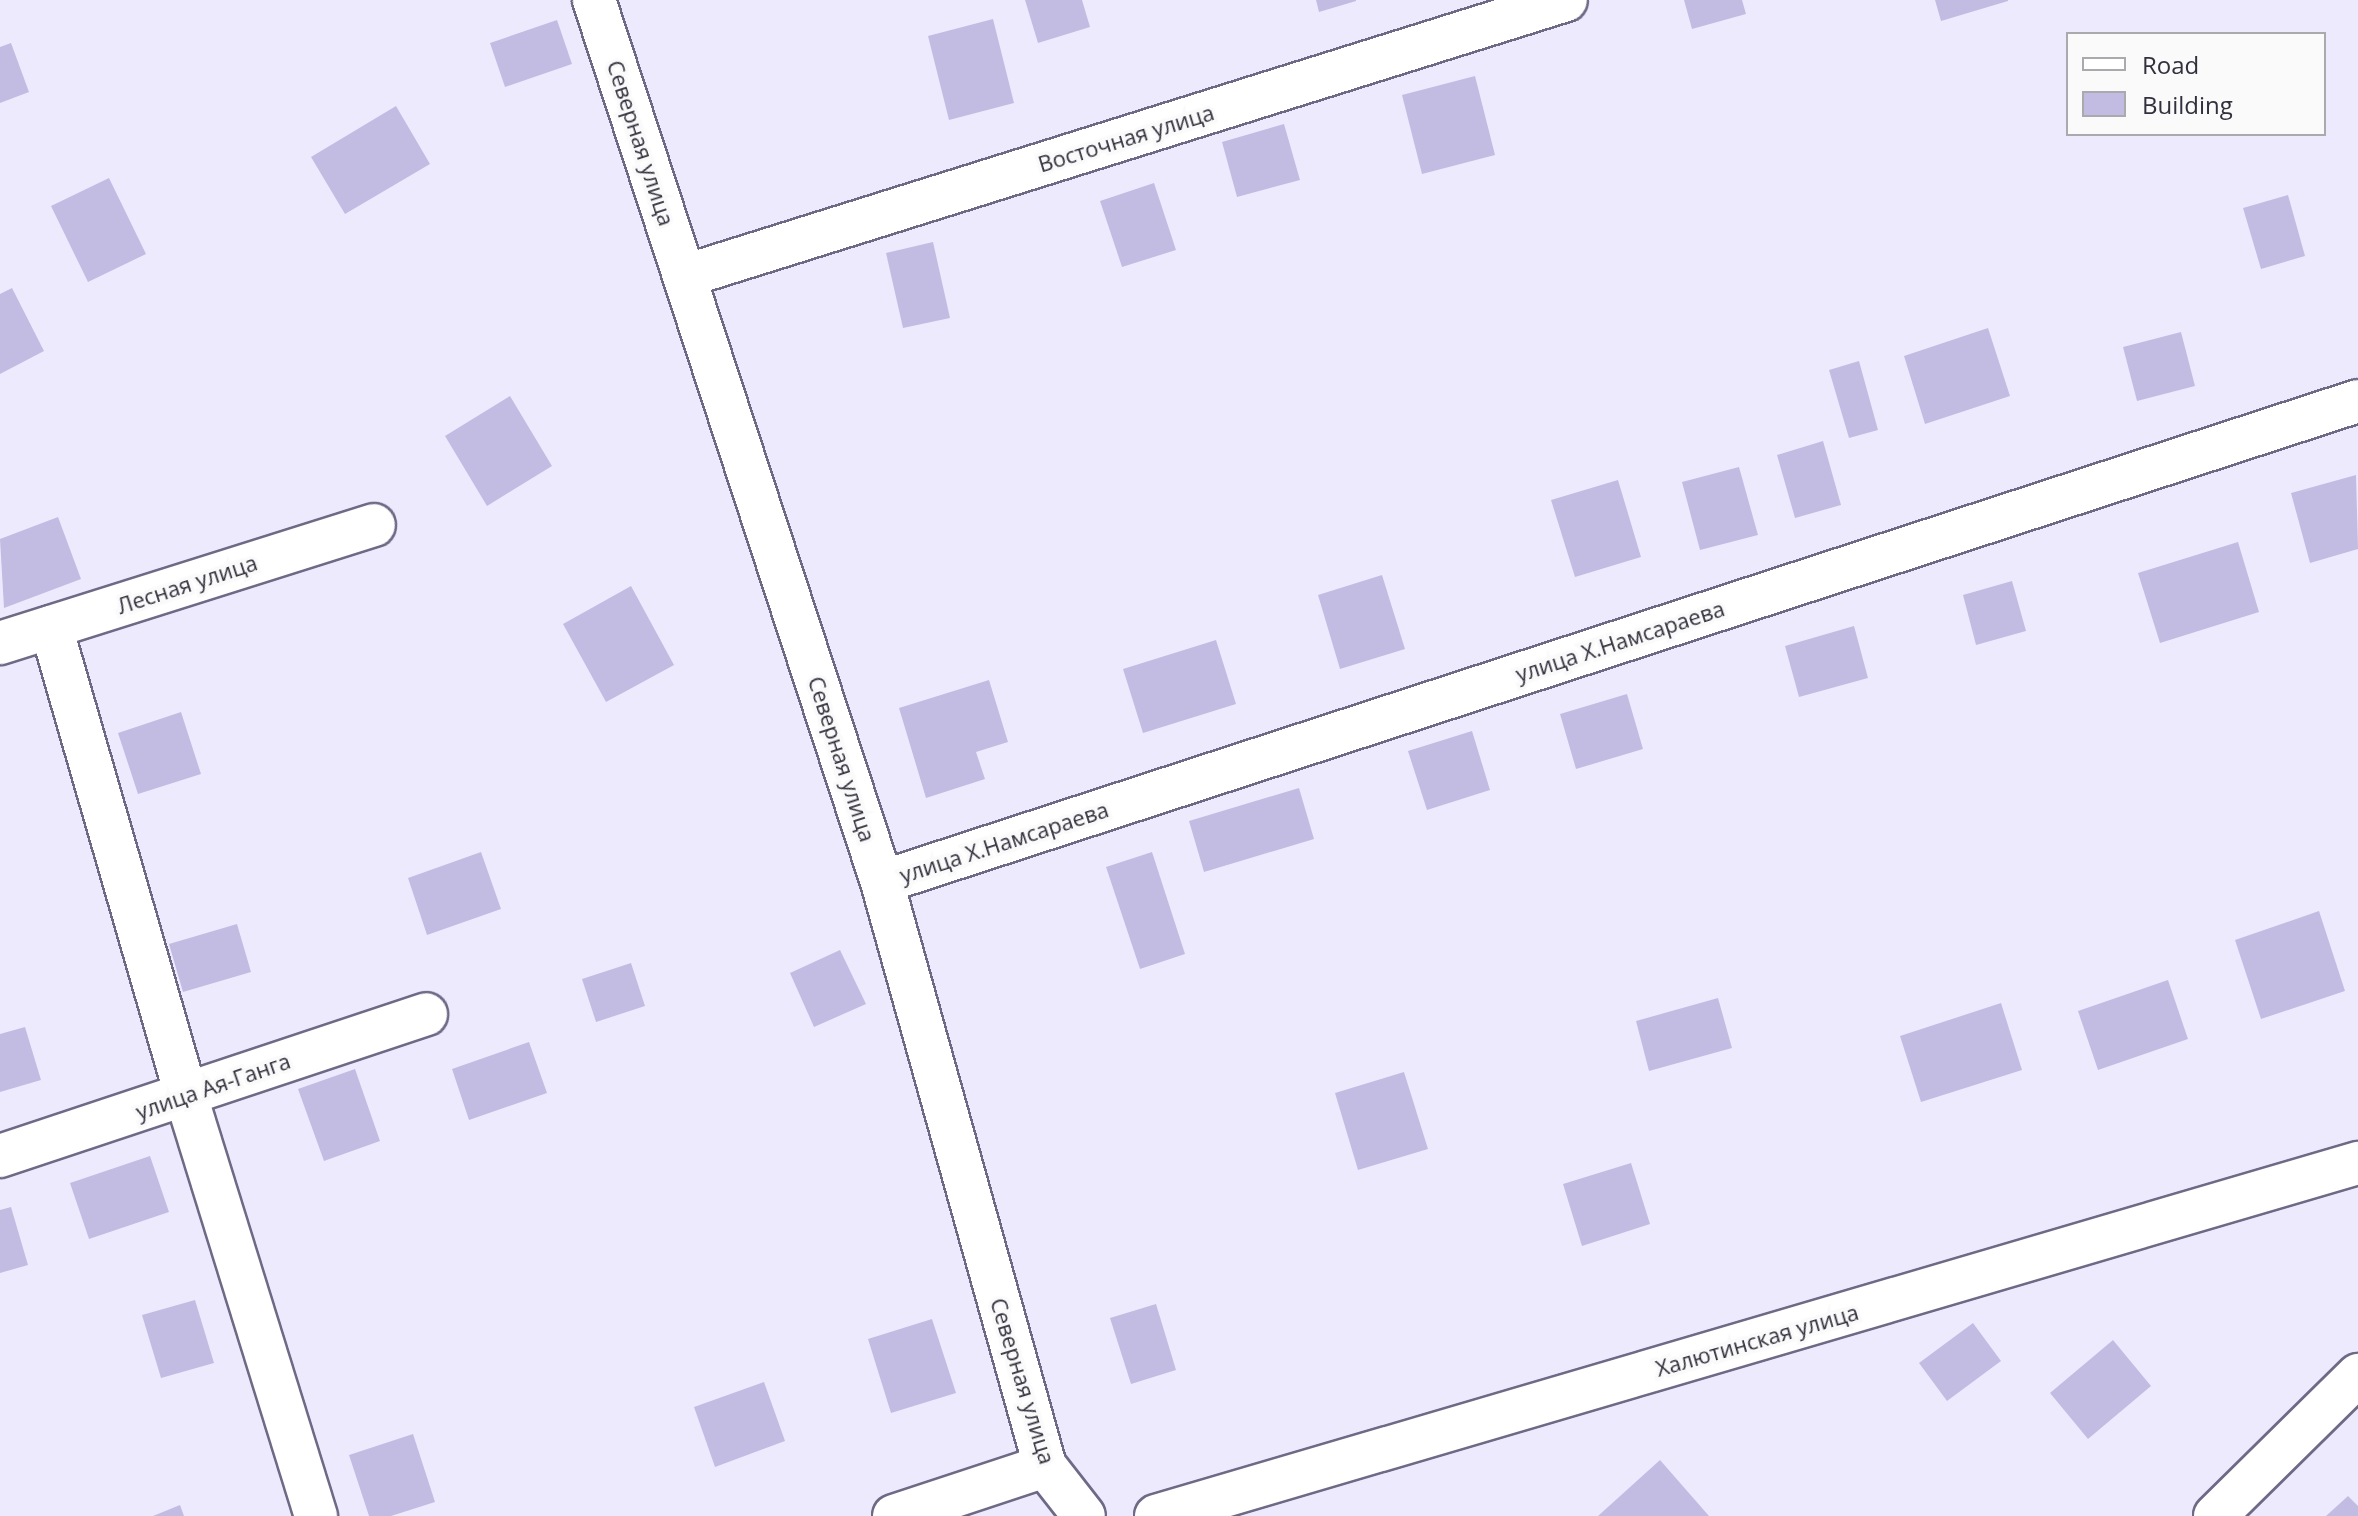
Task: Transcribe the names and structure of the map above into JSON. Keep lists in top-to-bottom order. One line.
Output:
{"streets":{"street":["Восточная улица","Северная улица","Лесная улица","улица Х.Намсараева","улица Ая-Ганга","Халютинская улица"]},"crossings":[["Восточная улица","Северная улица"],["Северная улица","улица Х.Намсараева"]],"legend":["Road","Building"]}
